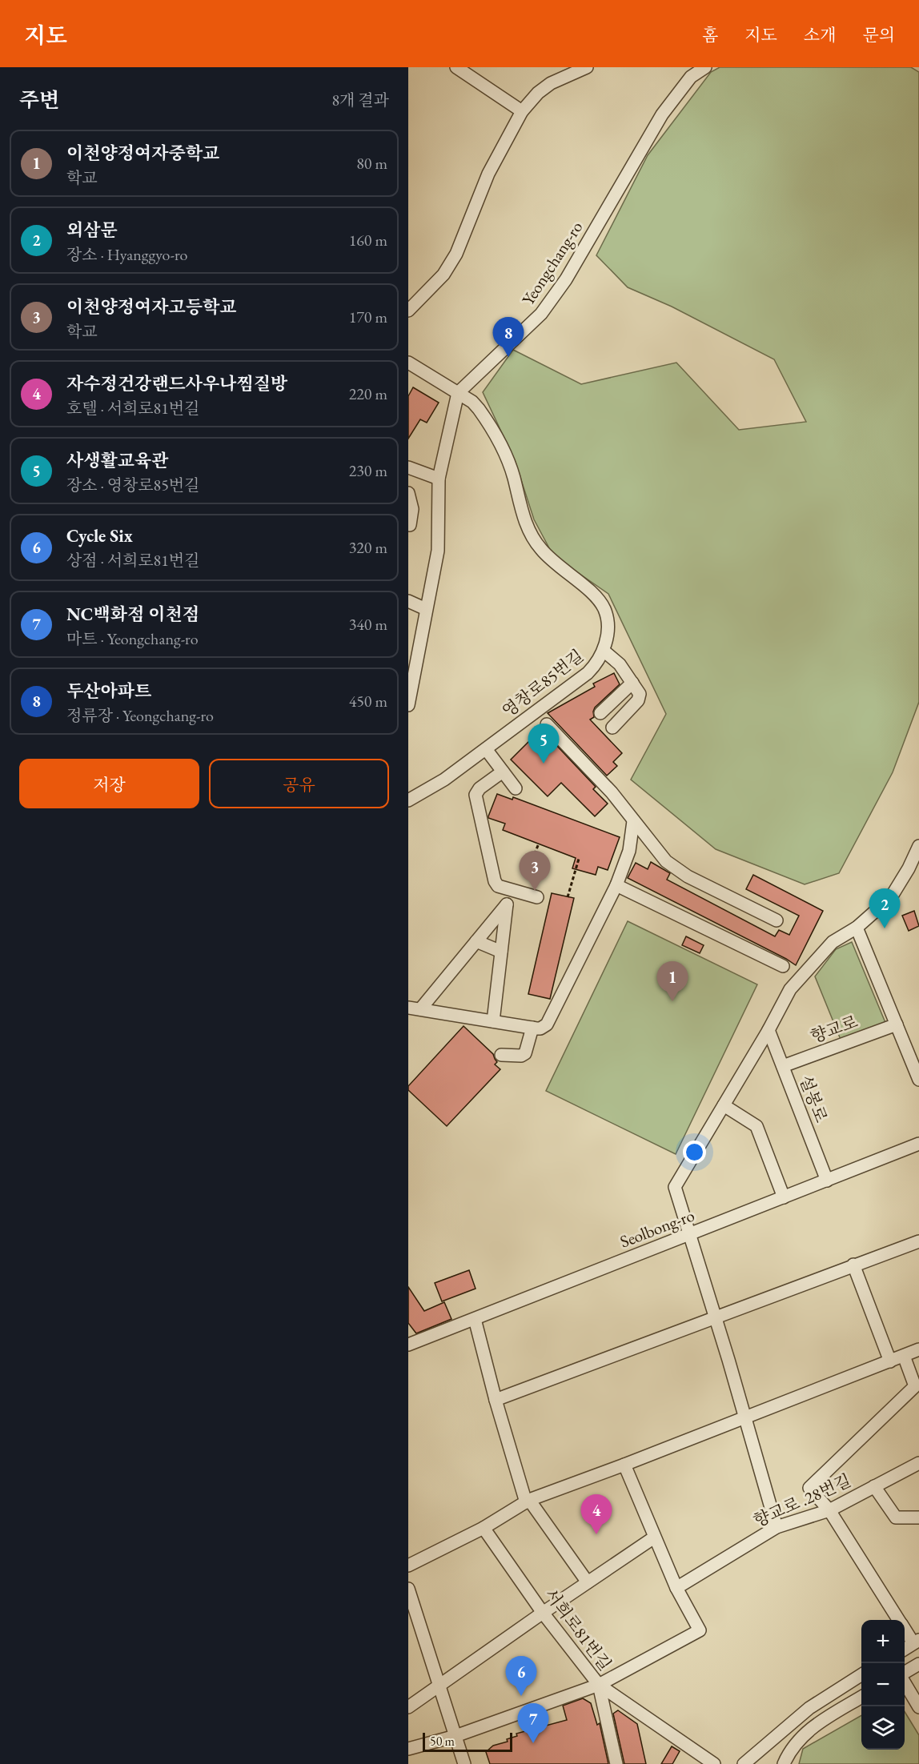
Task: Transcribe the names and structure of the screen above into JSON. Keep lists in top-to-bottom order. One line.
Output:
{"streets":{"street":["Yeongchang-ro","영창로85번길","향교로","설봉로","Seolbong-ro","향교로 .28번길","서희로81번길"]},"crossings":[["Yeongchang-ro","영창로85번길"],["향교로","설봉로"],["설봉로","Seolbong-ro"]],"scale_bar":"50 m","page":{"header":"지도","nav":["홈","지도","소개","문의"],"heading":["주변","8개 결과"],"list":[{"mark":"1","name":"이천양정여자중학교","note":"학교","value":"80 m"},{"mark":"2","name":"외삼문","note":"장소 · Hyanggyo-ro","value":"160 m"},{"mark":"3","name":"이천양정여자고등학교","note":"학교","value":"170 m"},{"mark":"4","name":"자수정건강랜드사우나찜질방","note":"호텔 · 서희로81번길","value":"220 m"},{"mark":"5","name":"사생활교육관","note":"장소 · 영창로85번길","value":"230 m"},{"mark":"6","name":"Cycle Six","note":"상점 · 서희로81번길","value":"320 m"},{"mark":"7","name":"NC백화점 이천점","note":"마트 · Yeongchang-ro","value":"340 m"},{"mark":"8","name":"두산아파트","note":"정류장 · Yeongchang-ro","value":"450 m"}],"pins":["8","5","3","2","1","4","6","7"],"buttons":["저장","공유"],"map_buttons":["+","−"],"scale":"50 m"}}
